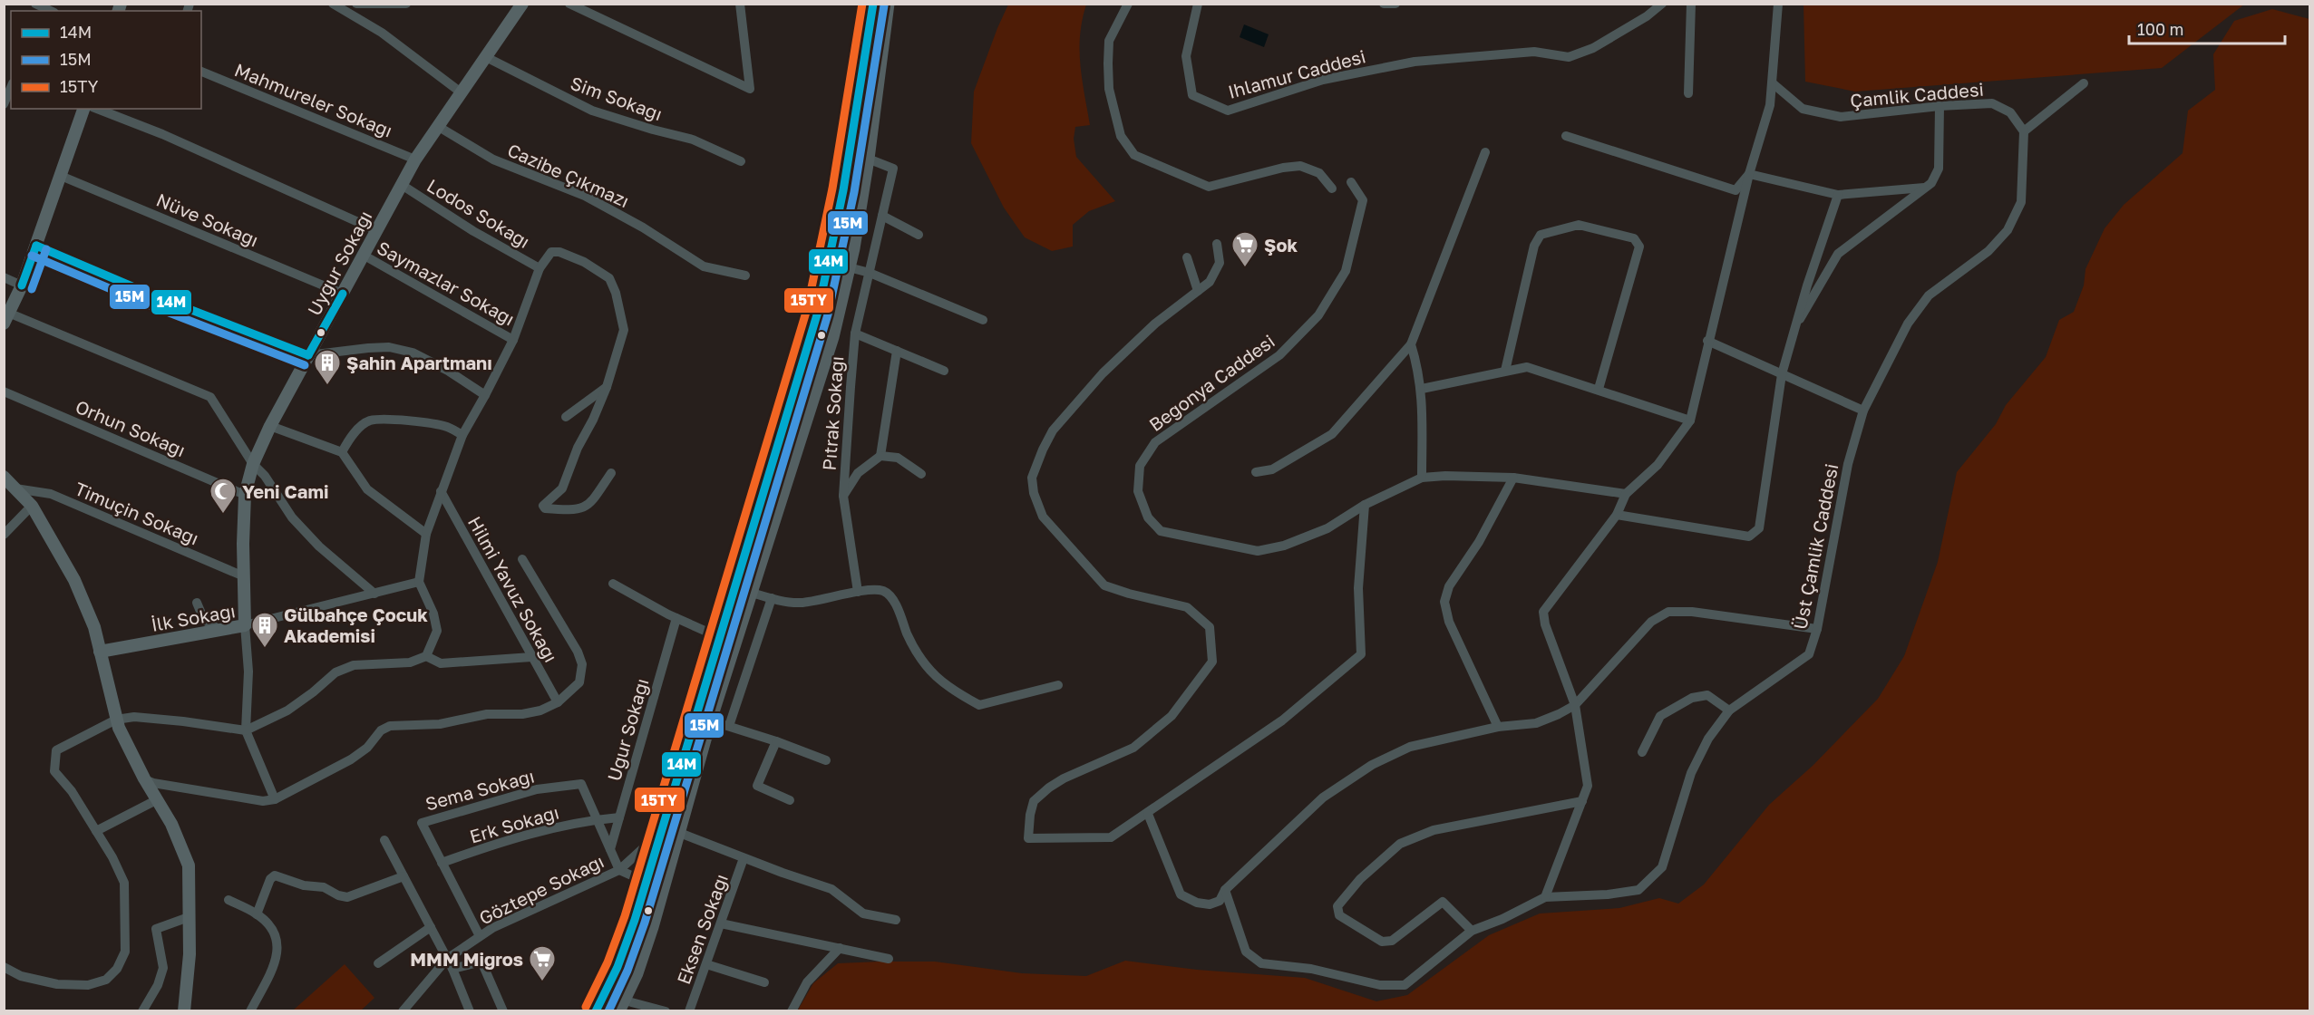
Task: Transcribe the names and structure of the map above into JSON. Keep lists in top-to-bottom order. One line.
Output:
{"streets":{"street":["Ihlamur Caddesi","Çamlik Caddesi","Sim Sokağı","Mahmureler Sokağı","Cazibe Çıkmazı","Lodos Sokağı","Nüve Sokağı","Uygur Sokağı","Saymazlar Sokağı","Begonya Caddesi","Pıtrak Sokağı","Orhun Sokağı","Timuçin Sokağı","Üst Çamlik Caddesi","Hilmi Yavuz Sokağı","İlk Sokağı","Uğur Sokağı","Sema Sokağı","Erk Sokağı","Göztepe Sokağı","Eksen Sokağı"]},"crossings":[["Çamlik Caddesi","Üst Çamlik Caddesi"],["Sim Sokağı","Uygur Sokağı"],["Mahmureler Sokağı","Uygur Sokağı"],["Cazibe Çıkmazı","Uygur Sokağı"],["Lodos Sokağı","Uygur Sokağı"],["Nüve Sokağı","Uygur Sokağı"],["Uygur Sokağı","Saymazlar Sokağı"],["Uygur Sokağı","Orhun Sokağı"],["Uygur Sokağı","Timuçin Sokağı"],["Uygur Sokağı","İlk Sokağı"],["Uğur Sokağı","Sema Sokağı"],["Uğur Sokağı","Erk Sokağı"],["Sema Sokağı","Erk Sokağı"],["Sema Sokağı","Göztepe Sokağı"]],"places":{"supermarket":["Şok","MMM Migros"],"building":["Şahin Apartmanı","Gülbahçe Çocuk Akademisi"],"mosque":["Yeni Cami"]},"lines":["transit line 14M","transit line 15TY","transit line 15M"],"legend":["14M","15M","15TY"],"scale_bar":"100 m"}
